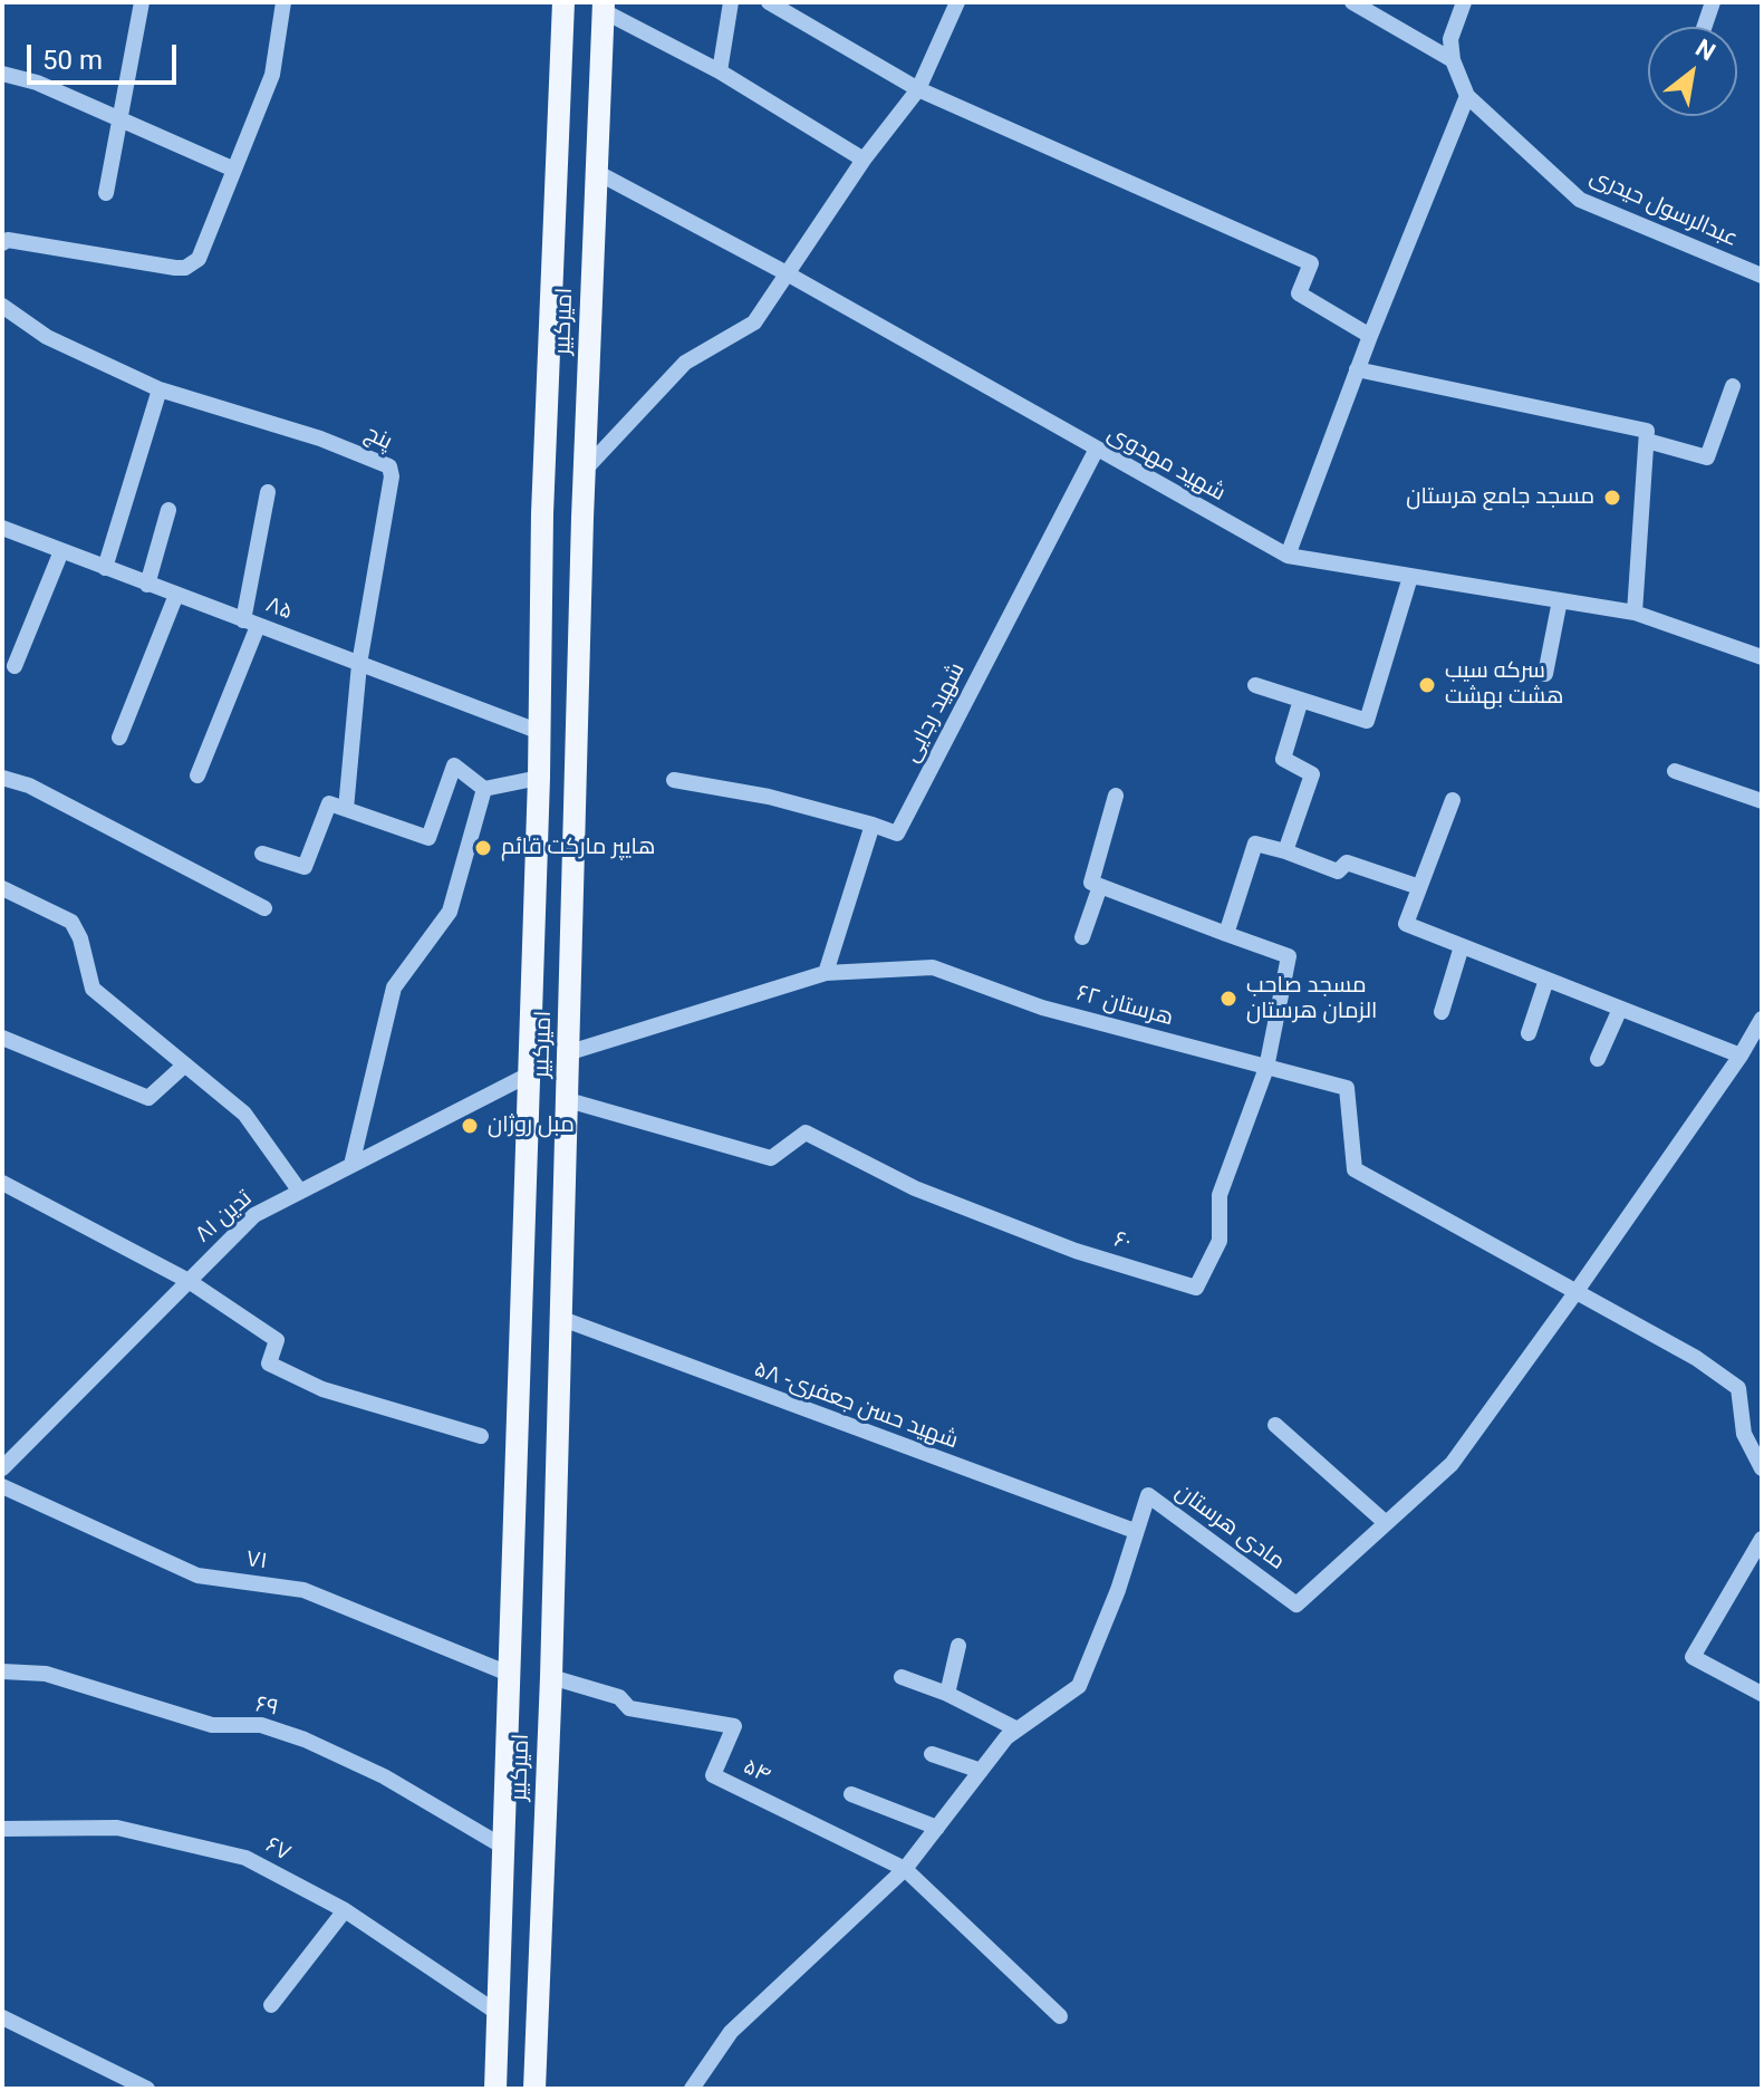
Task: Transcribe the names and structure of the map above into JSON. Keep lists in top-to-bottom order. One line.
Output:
{"streets":{"main road":["امیرکبیر"],"street":["عبدالرسول حیدری","پنج","شهید مهدوی","۸۵","شهید رجایی","هرستان ۶۲","تدین ۸۱","۶۰","شهید حسن جعفری- ۵۸","مادی هرستان","۷۱","۶۹","۵۴","۶۷"]},"crossings":[["امیرکبیر","شهید مهدوی"],["امیرکبیر","۸۵"],["امیرکبیر","هرستان ۶۲"],["امیرکبیر","تدین ۸۱"],["امیرکبیر","۶۰"],["امیرکبیر","شهید حسن جعفری- ۵۸"],["امیرکبیر","۷۱"],["امیرکبیر","۶۹"],["امیرکبیر","۵۴"],["امیرکبیر","۶۷"],["پنج","۸۵"],["شهید مهدوی","شهید رجایی"],["هرستان ۶۲","۶۰"],["هرستان ۶۲","مادی هرستان"],["شهید حسن جعفری- ۵۸","مادی هرستان"],["مادی هرستان","۵۴"]],"places":["مسجد جامع هرستان","سرکه سیب هشت بهشت","هایپر مارکت قائم","مسجد صاحب الزمان هرستان","مبل روژان"],"scale_bar":"50 m","north":"top right"}
